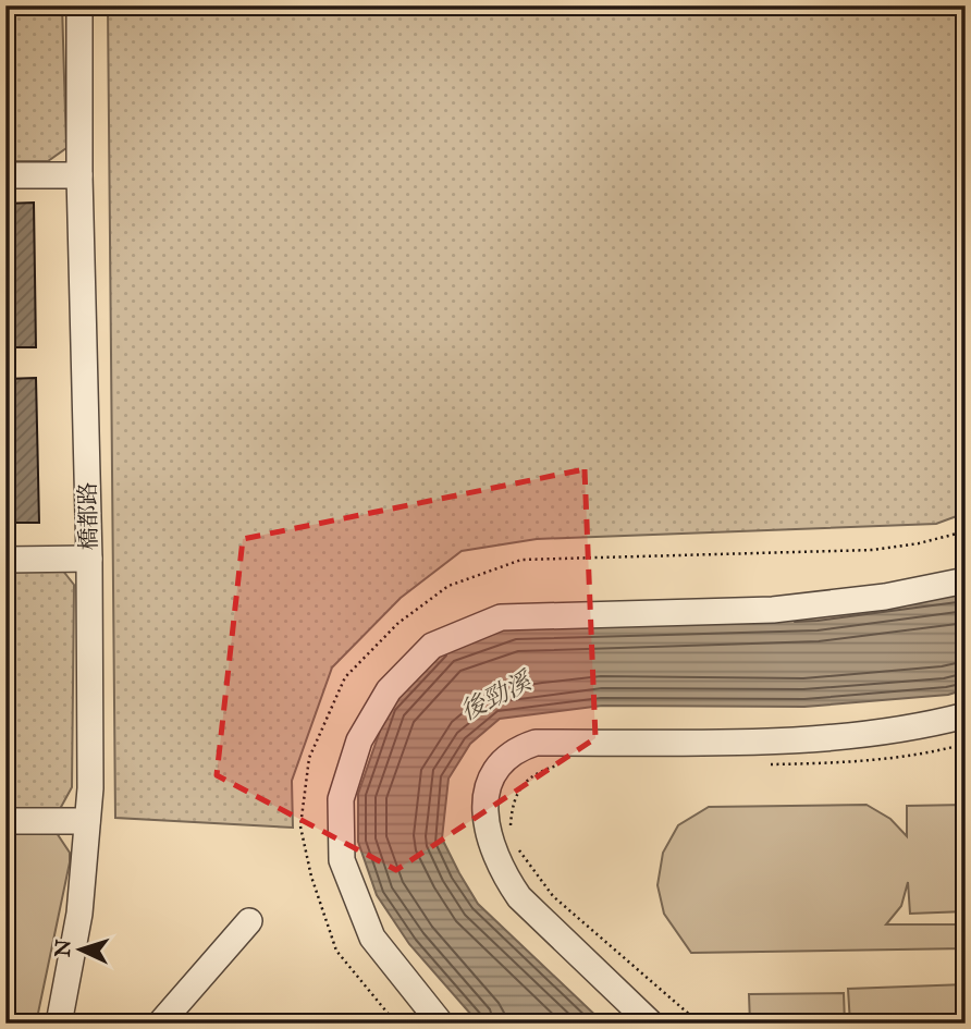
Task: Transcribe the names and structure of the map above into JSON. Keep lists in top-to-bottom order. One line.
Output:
{"streets":{"street":["橋都路"]},"water":["後勁溪"],"north":"left"}
